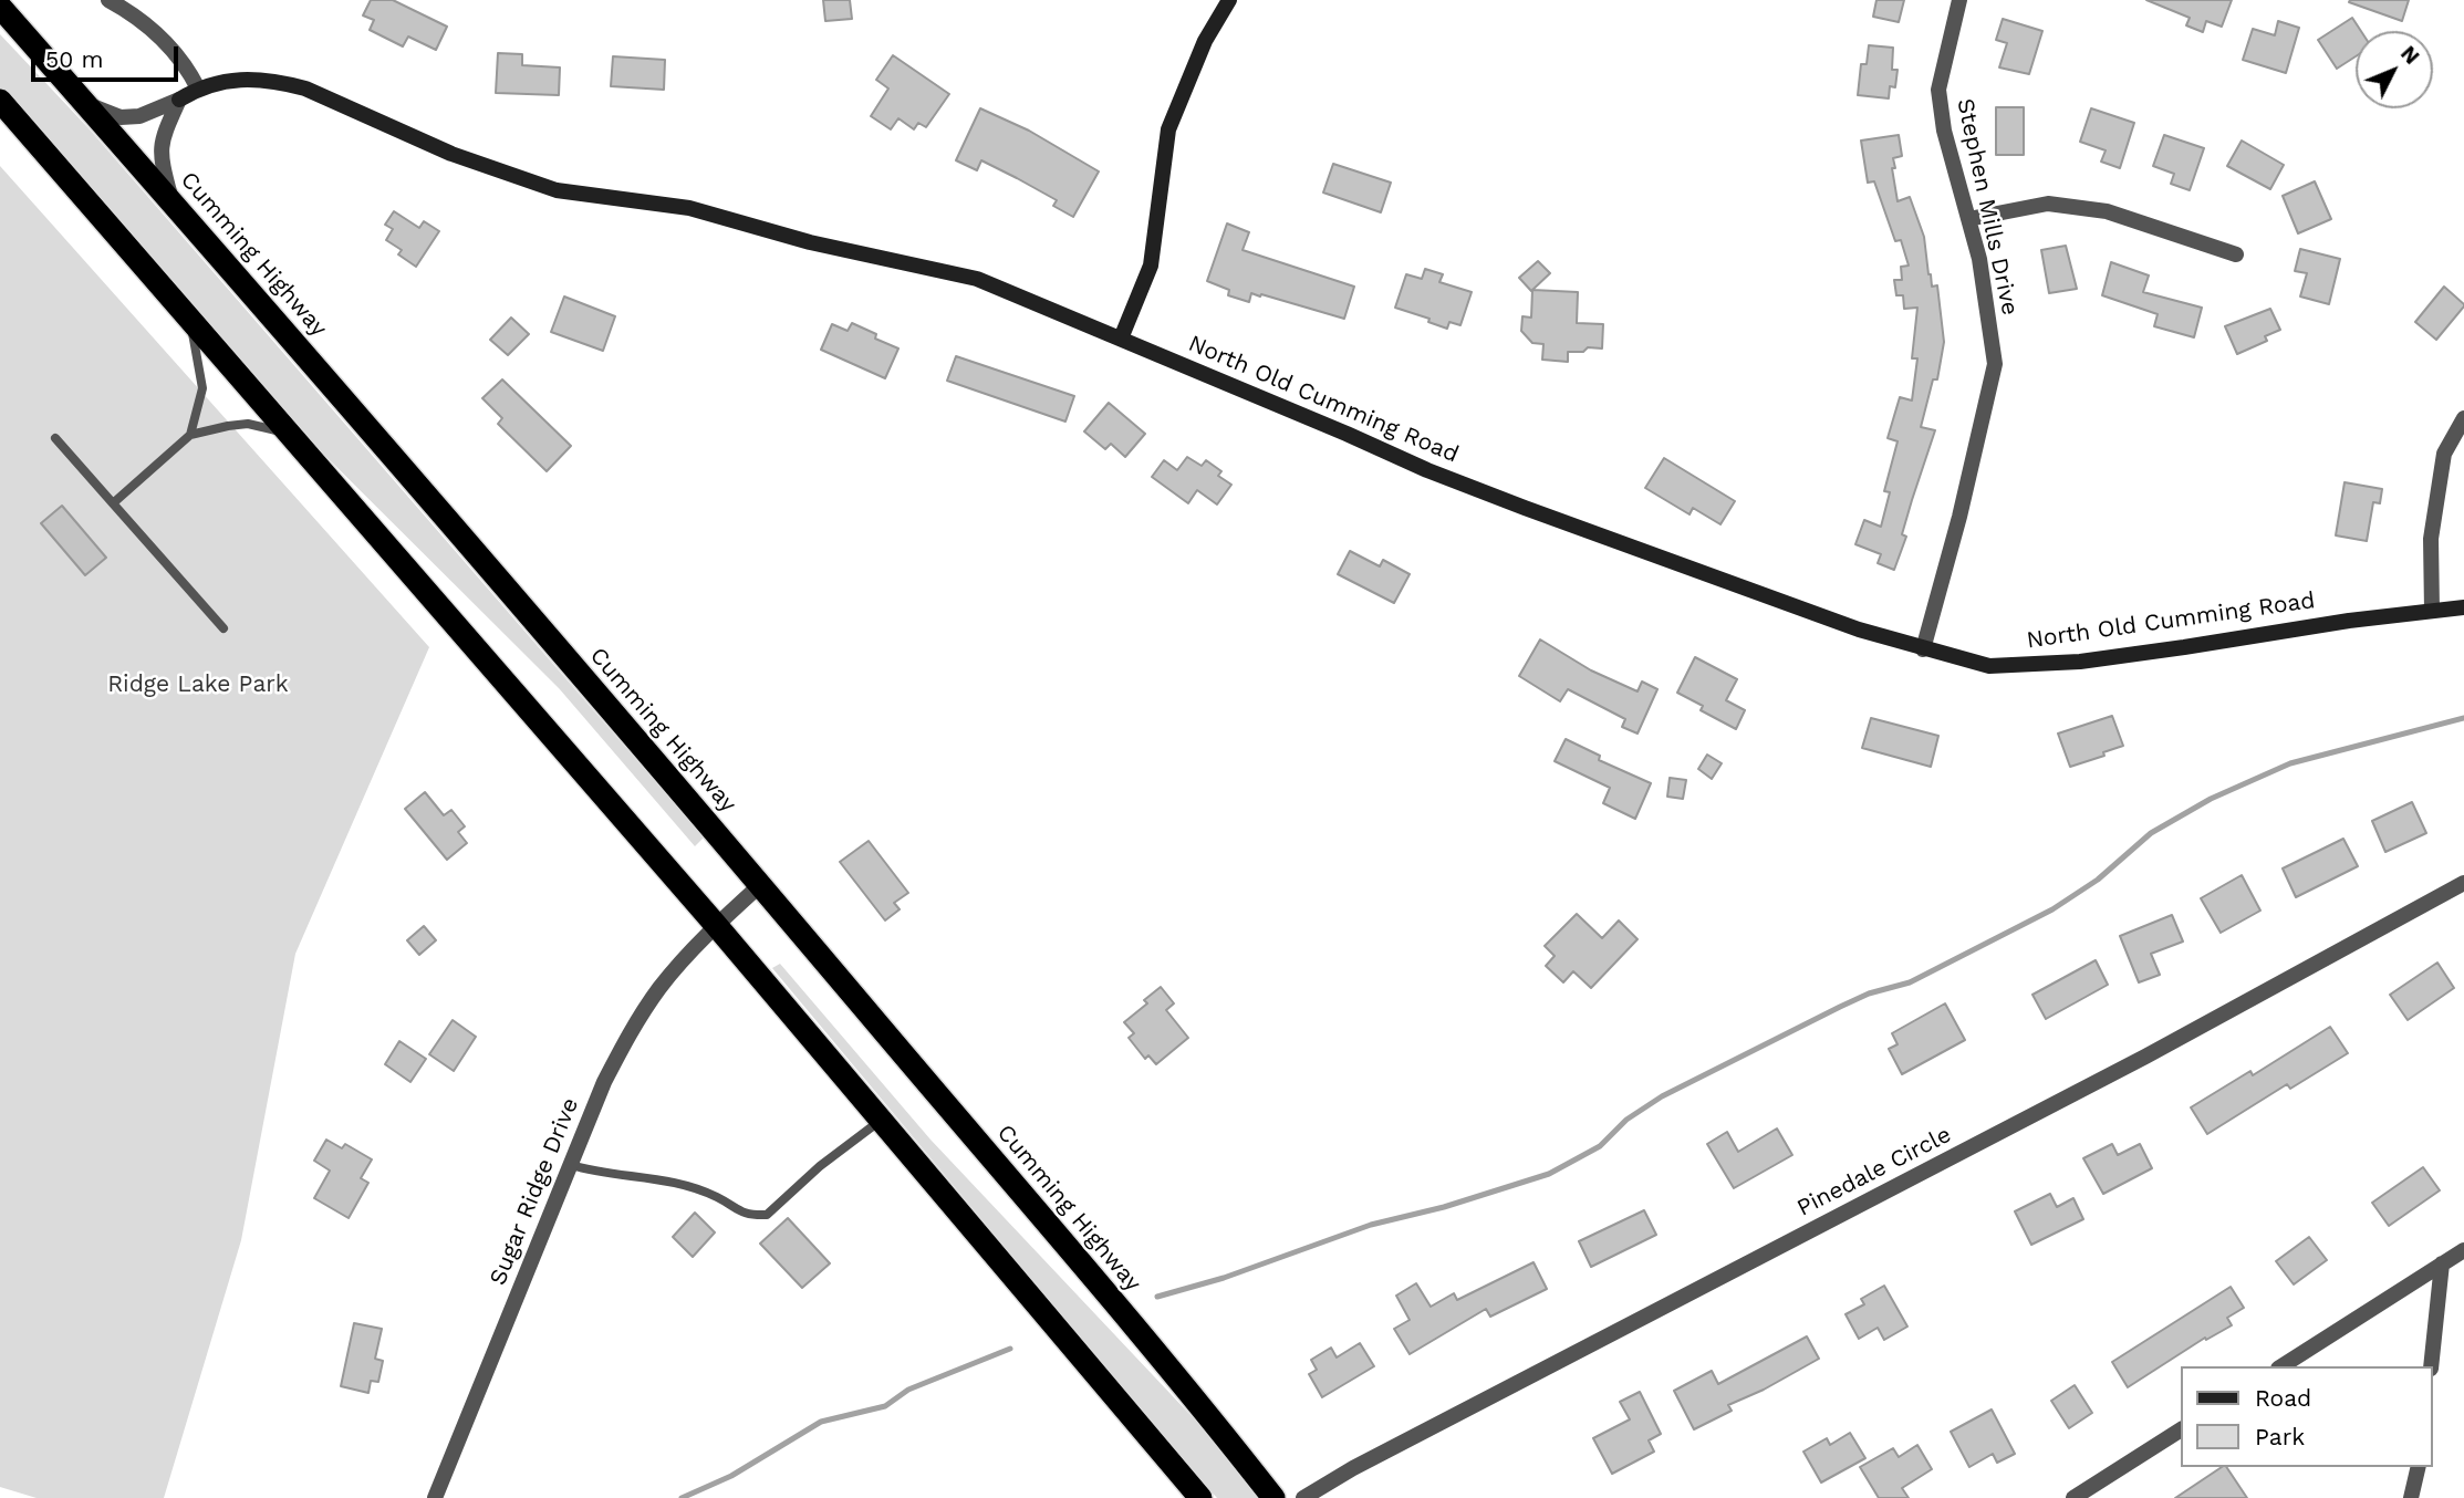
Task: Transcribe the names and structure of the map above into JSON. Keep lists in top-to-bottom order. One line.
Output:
{"streets":{"highway":["Cumming Highway"],"street":["Stephen Mills Drive","North Old Cumming Road","Pinedale Circle","Sugar Ridge Drive"]},"crossings":[["Stephen Mills Drive","North Old Cumming Road"],["Cumming Highway","North Old Cumming Road"],["Cumming Highway","Sugar Ridge Drive"]],"parks":["Ridge Lake Park"],"legend":["Road","Park"],"scale_bar":"50 m","north":"top right"}
